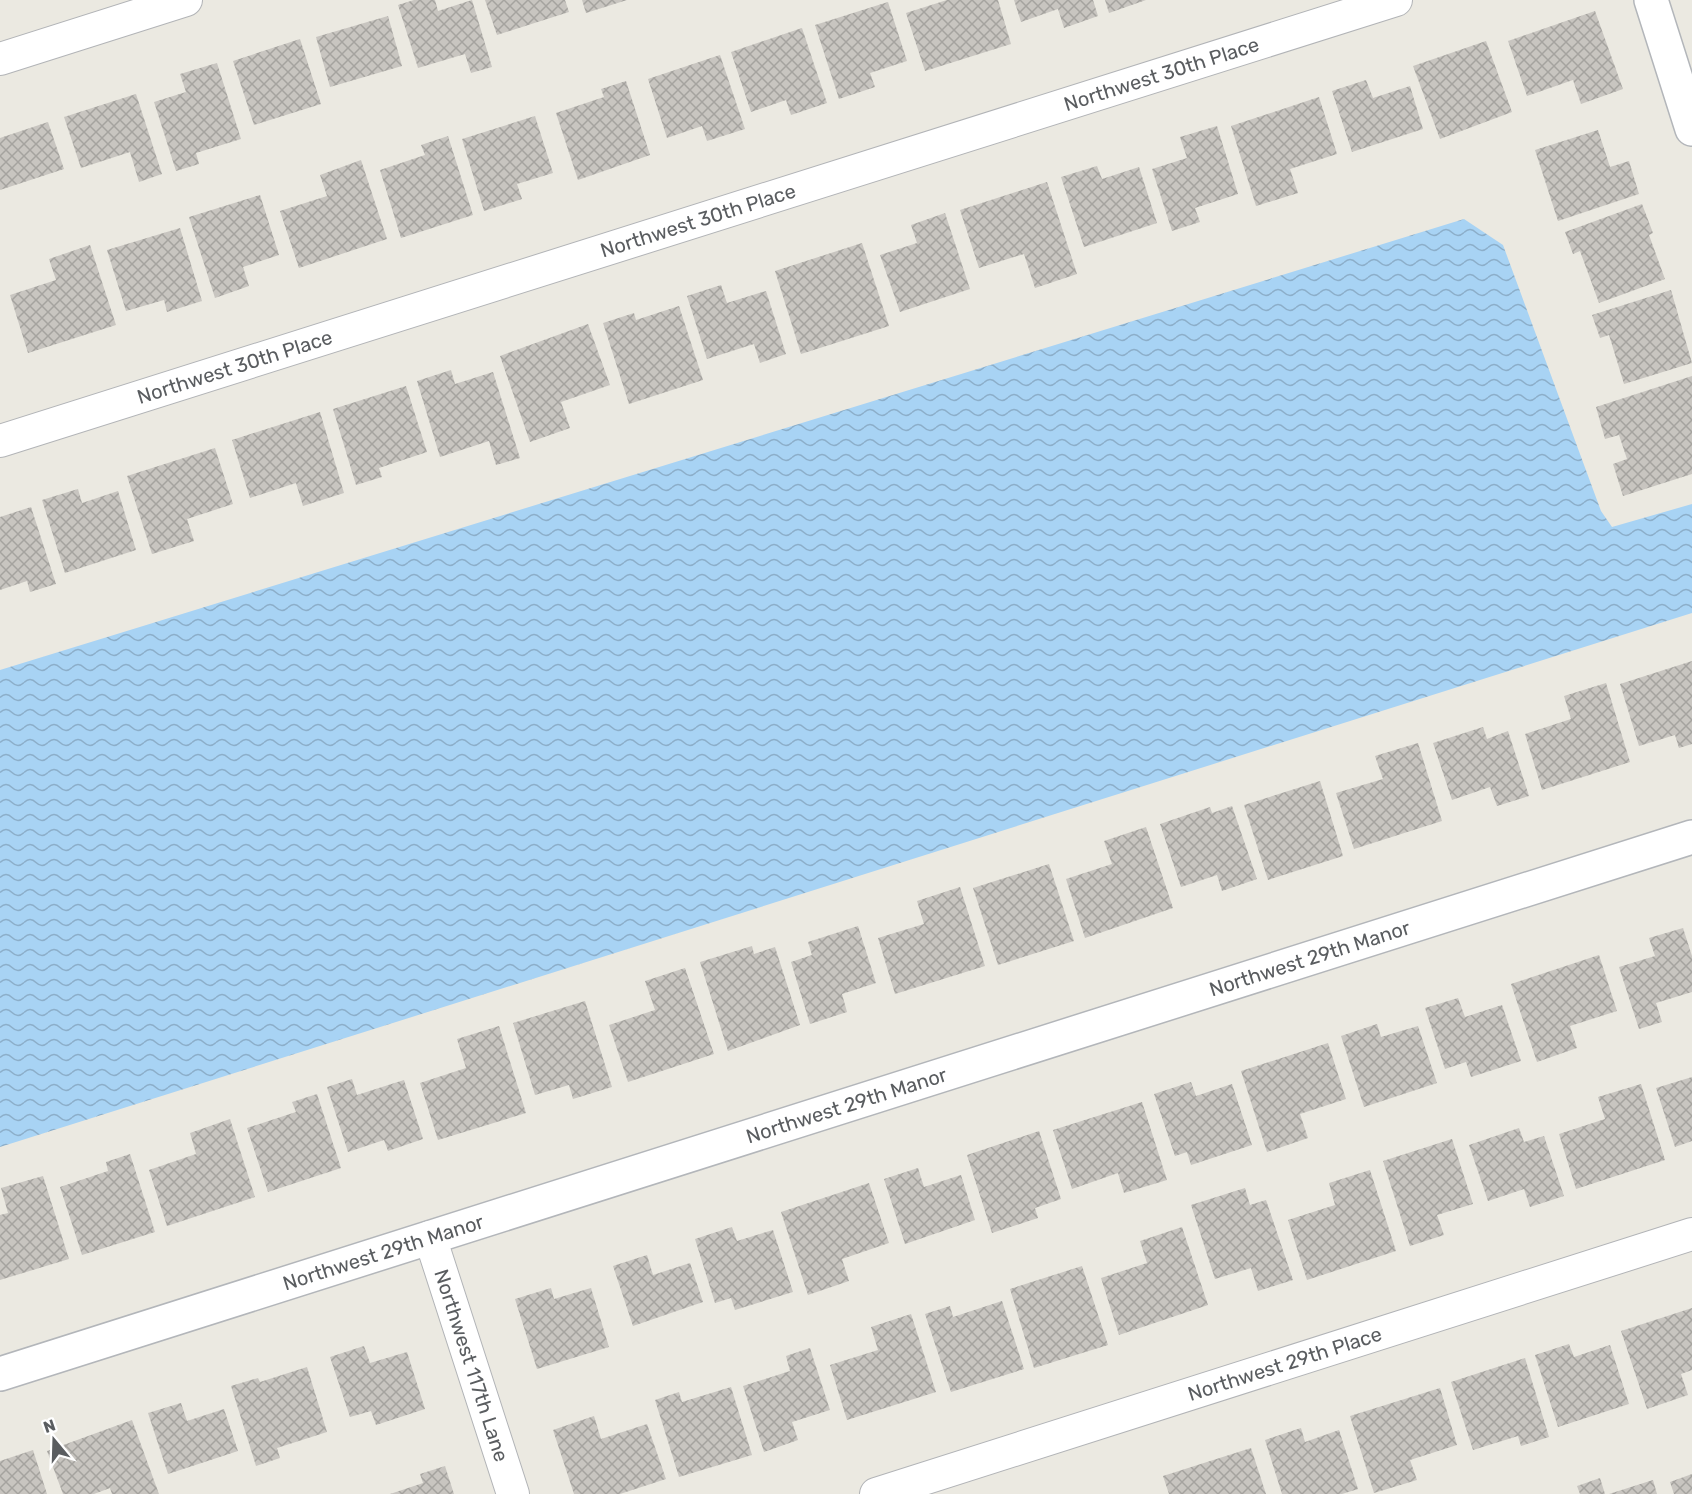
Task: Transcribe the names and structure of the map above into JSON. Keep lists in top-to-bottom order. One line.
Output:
{"streets":{"street":["Northwest 30th Place","Northwest 29th Manor","Northwest 29th Place","Northwest 117th Lane"]},"crossings":[["Northwest 29th Manor","Northwest 117th Lane"]],"north":"top"}
